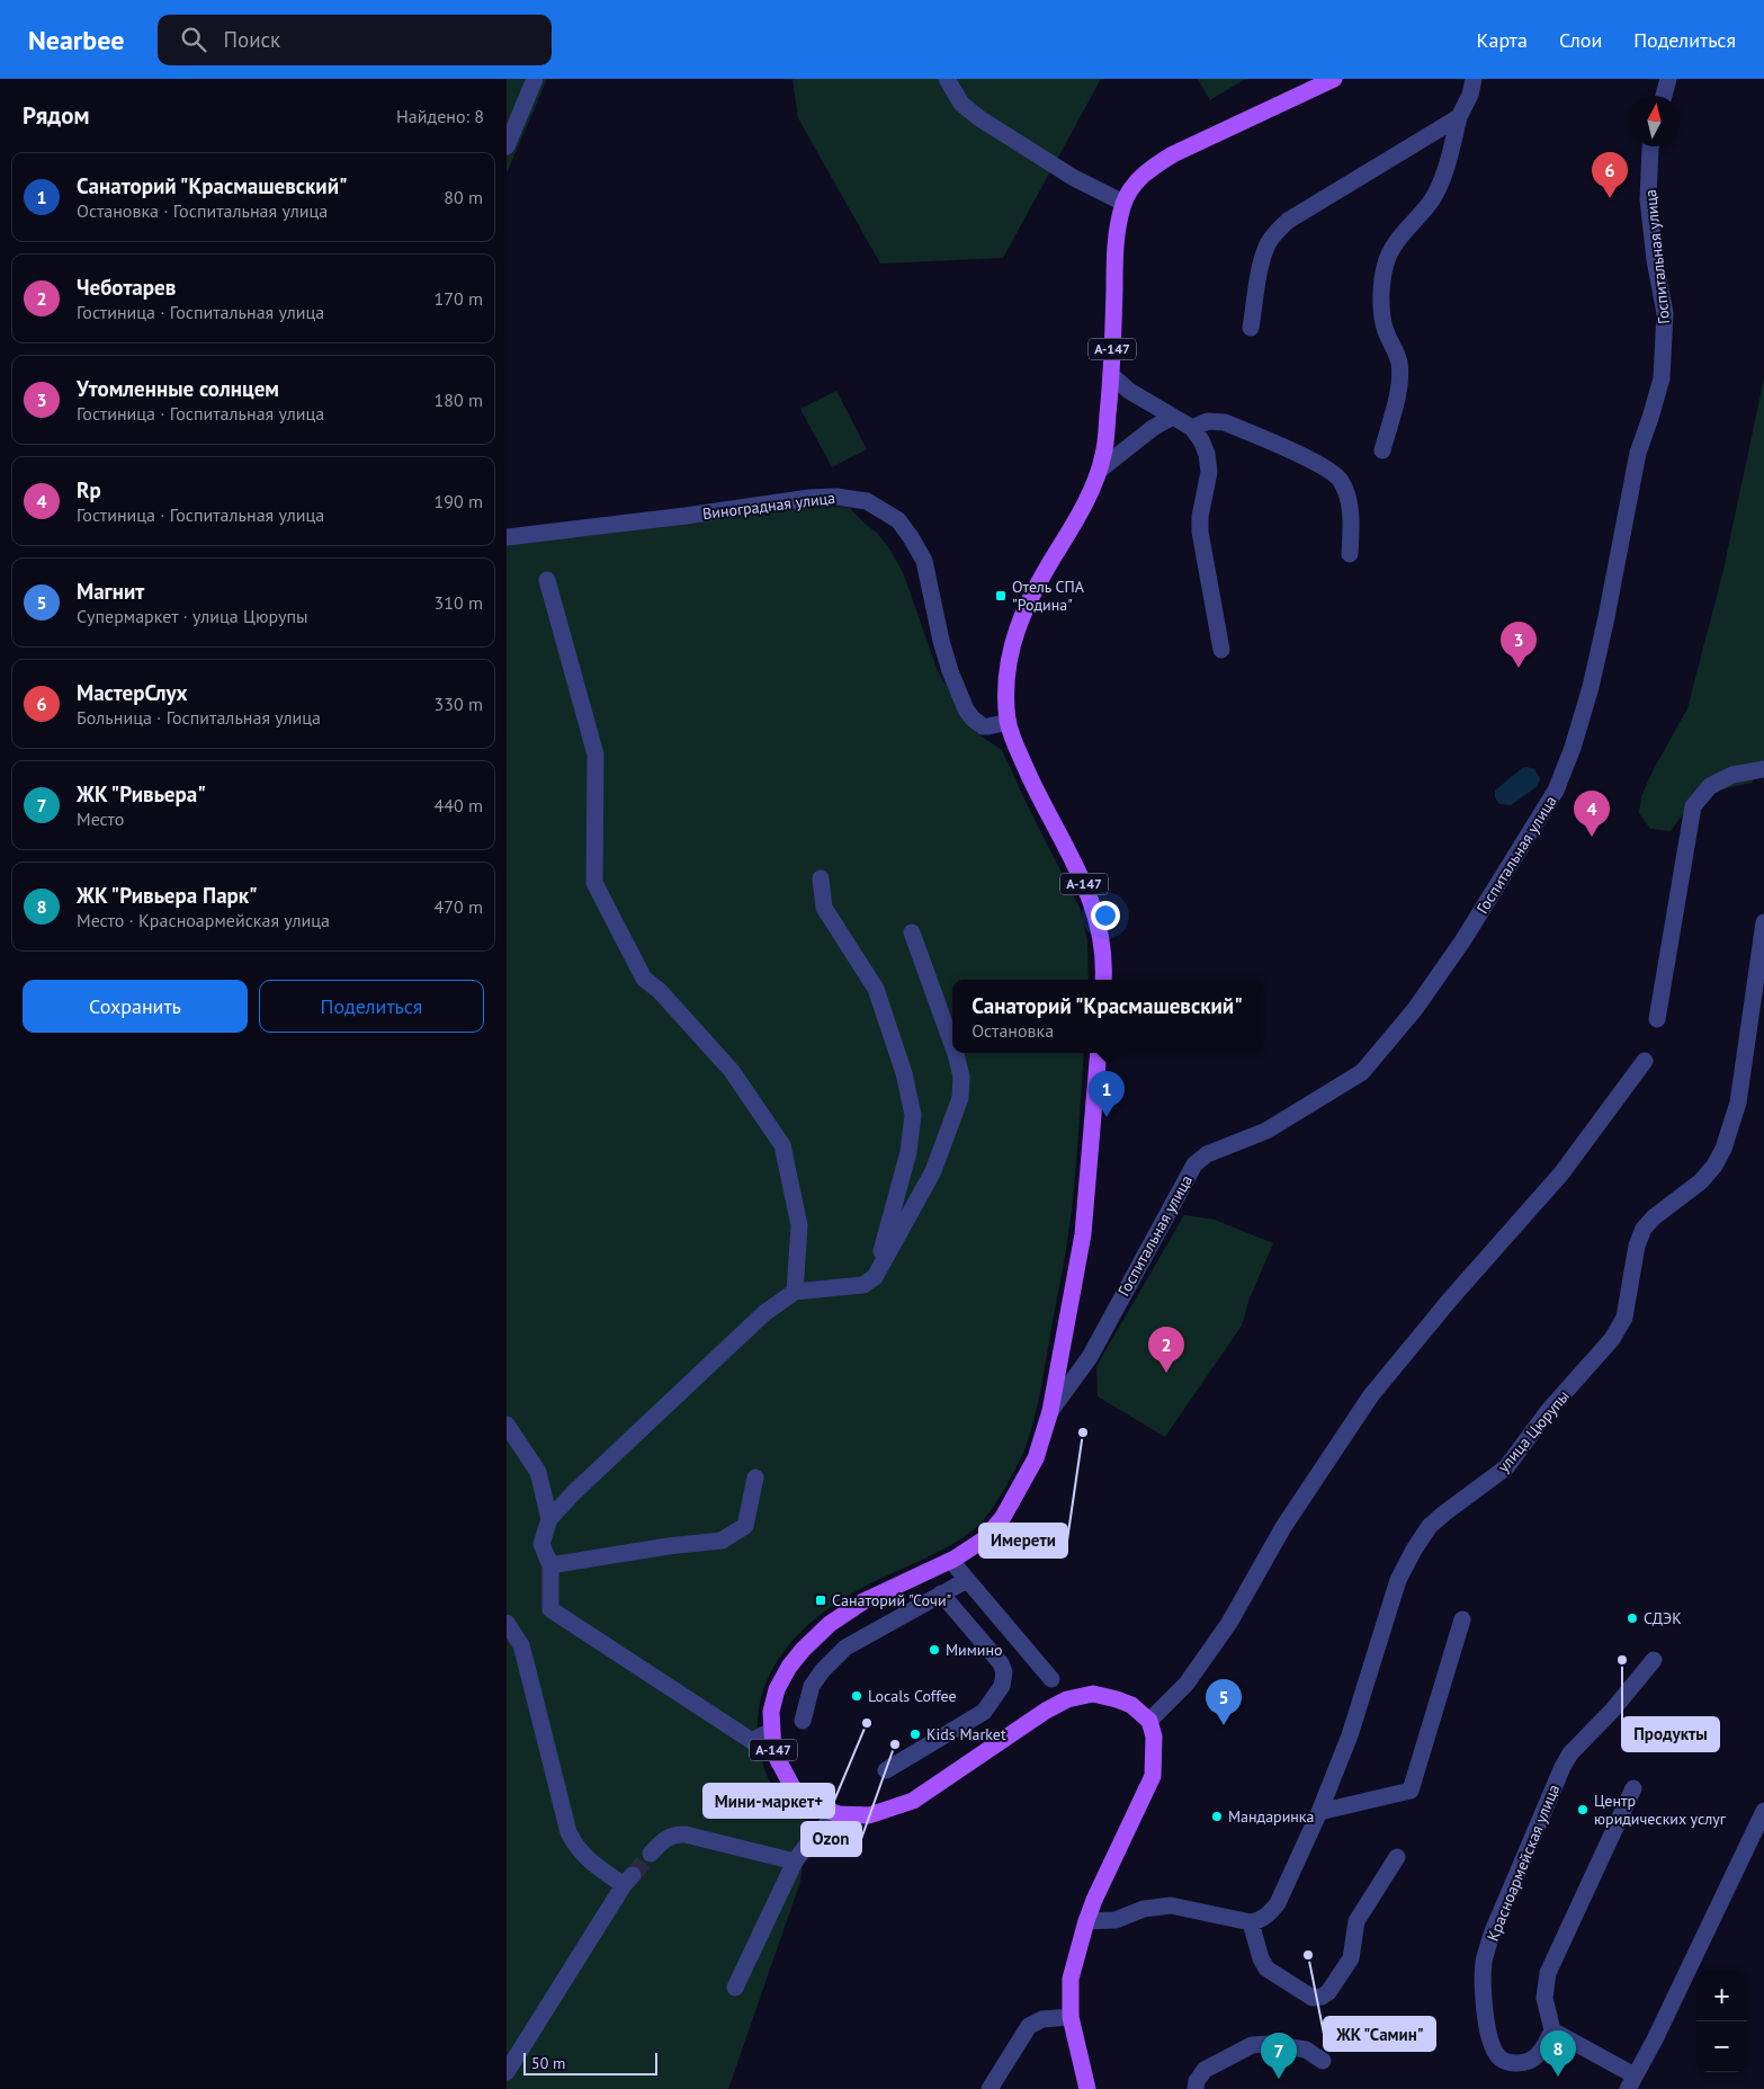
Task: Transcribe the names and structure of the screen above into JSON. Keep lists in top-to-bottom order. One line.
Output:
{"streets":{"main road":["А-147"],"street":["Госпитальная улица","Виноградная улица","улица Цюрупы","Красноармейская улица"]},"crossings":[["Госпитальная улица","А-147"],["А-147","Виноградная улица"]],"places":{"transit":["Отель СПА \"Родина\"","Санаторий \"Сочи\""],"other":["Имерети","СДЭК","Мимино","Продукты","Locals Coffee","Мини-маркет+","Kids Market","Ozon","Центр юридических услуг","Мандаринка","ЖК \"Самин\""]},"scale_bar":"50 m","north":"top","page":{"header":"Nearbee","search":"Поиск","nav":["Карта","Слои","Поделиться"],"heading":["Рядом","Найдено: 8"],"list":[{"mark":"1","name":"Санаторий \"Красмашевский\"","note":"Остановка · Госпитальная улица","value":"80 m"},{"mark":"2","name":"Чеботарев","note":"Гостиница · Госпитальная улица","value":"170 m"},{"mark":"3","name":"Утомленные солнцем","note":"Гостиница · Госпитальная улица","value":"180 m"},{"mark":"4","name":"Rp","note":"Гостиница · Госпитальная улица","value":"190 m"},{"mark":"5","name":"Магнит","note":"Супермаркет · улица Цюрупы","value":"310 m"},{"mark":"6","name":"МастерСлух","note":"Больница · Госпитальная улица","value":"330 m"},{"mark":"7","name":"ЖК \"Ривьера\"","note":"Место","value":"440 m"},{"mark":"8","name":"ЖК \"Ривьера Парк\"","note":"Место · Красноармейская улица","value":"470 m"}],"pins":["6","3","4","1","2","5","8","7"],"buttons":["Сохранить","Поделиться"],"popup":["Санаторий \"Красмашевский\"","Остановка"],"map_buttons":["+","−"],"scale":"50 m"}}
